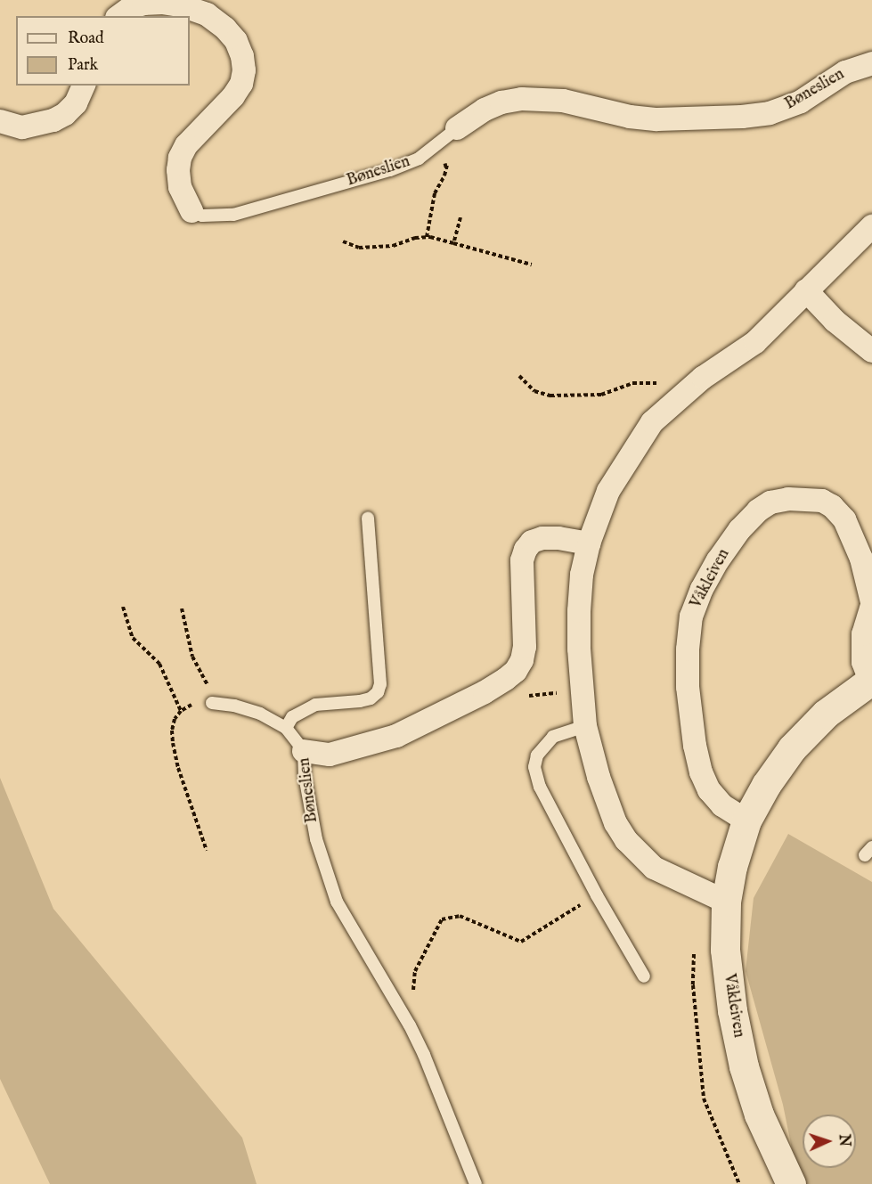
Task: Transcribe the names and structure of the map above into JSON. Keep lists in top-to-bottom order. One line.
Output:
{"streets":{"street":["Bøneslien","Våkleiven"]},"legend":["Road","Park"],"north":"right"}
